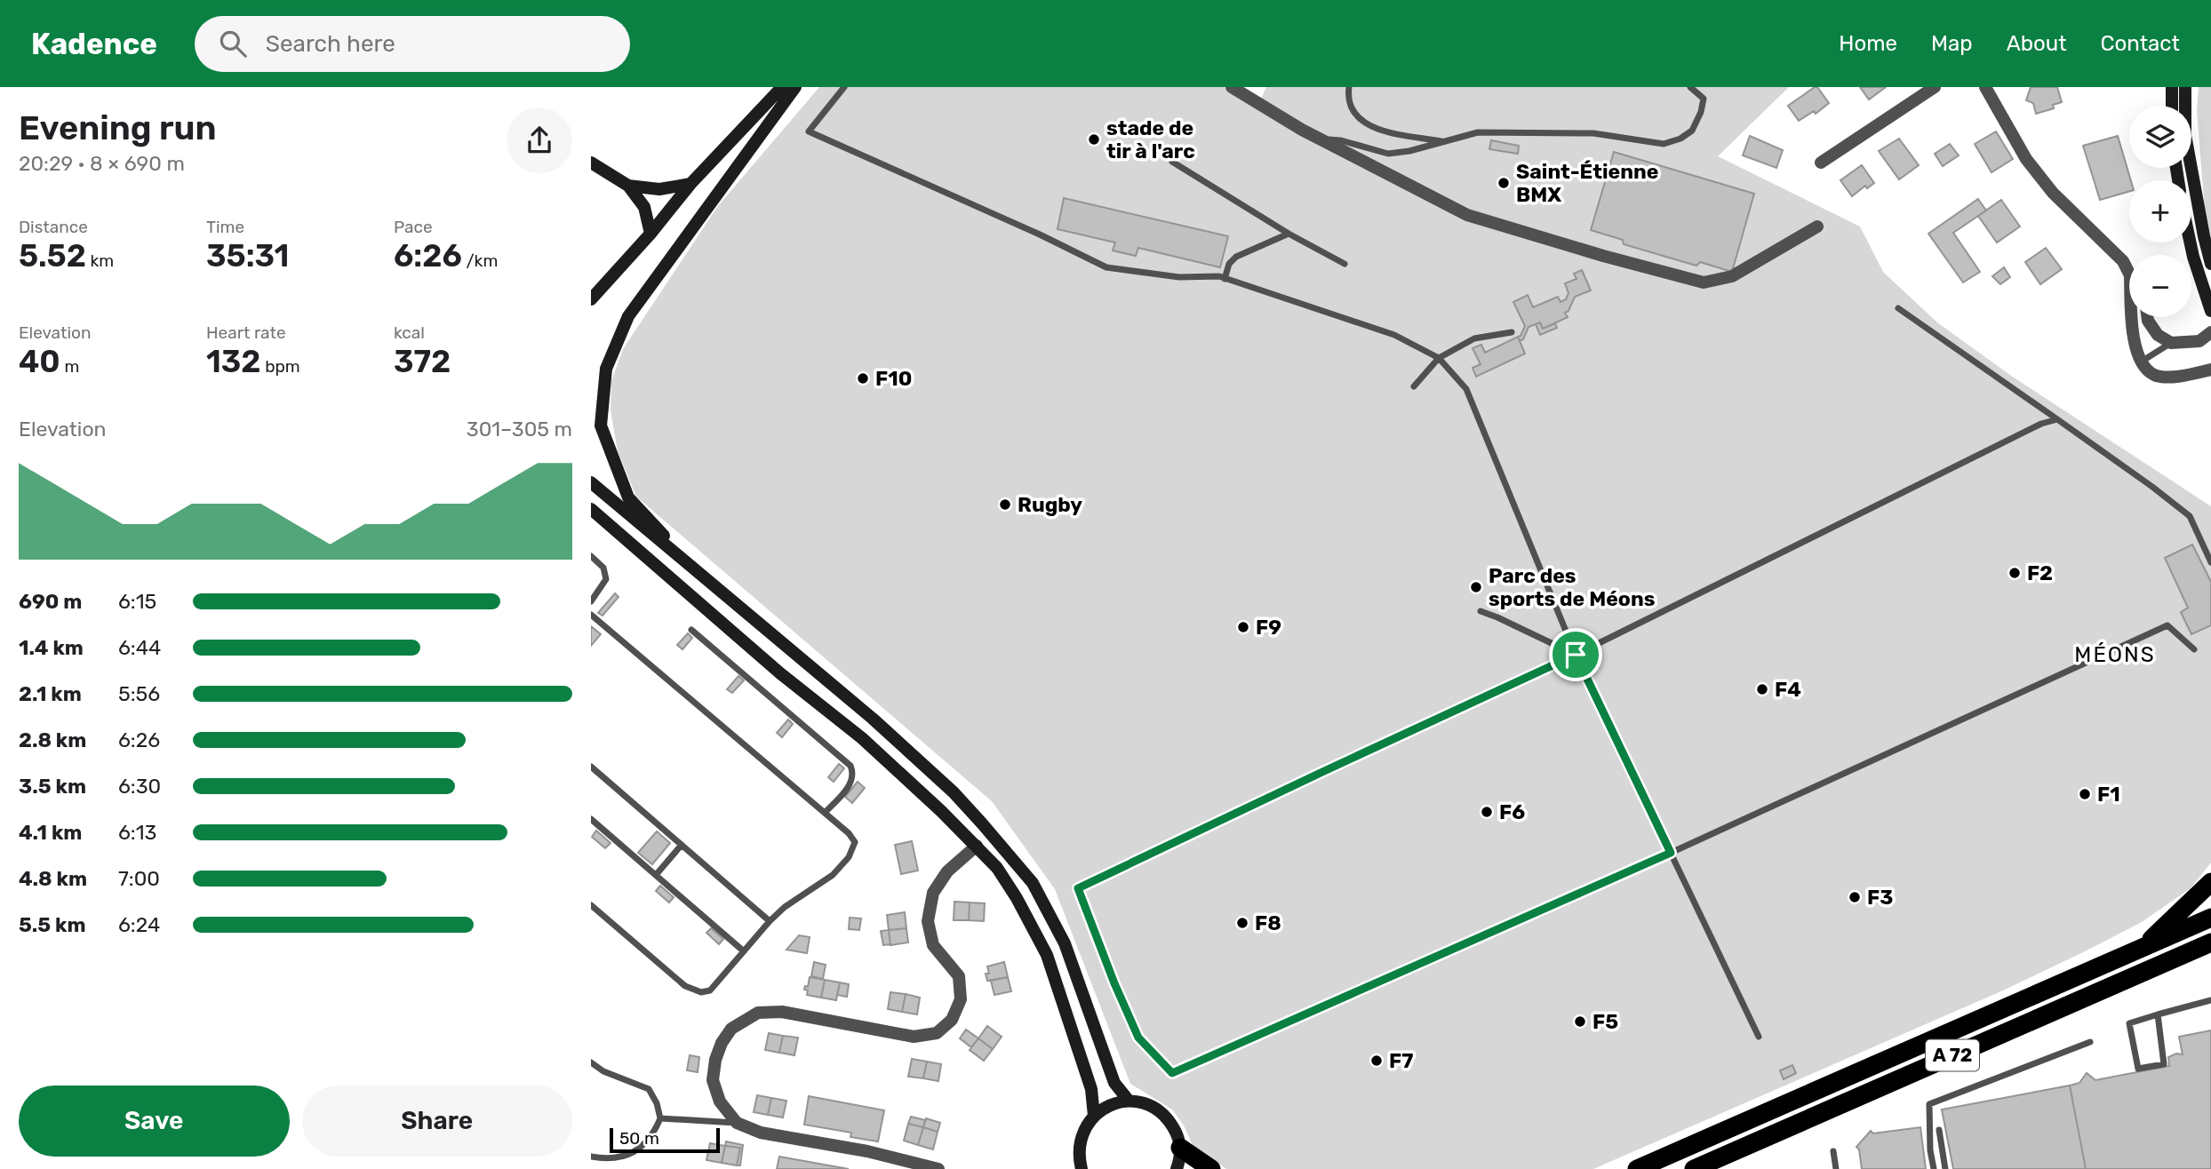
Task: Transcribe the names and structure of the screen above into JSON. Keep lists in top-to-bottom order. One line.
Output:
{"streets":{"highway":["A 72"]},"districts":["MÉONS"],"places":["stade de tir à l'arc","Saint-Étienne BMX","F10","Rugby","F2","Parc des sports de Méons","F9","F4","F1","F6","F3","F8","F5","F7"],"scale_bar":"50 m","page":{"header":"Kadence","search":"Search here","nav":["Home","Map","About","Contact"],"heading":["Evening run","20:29 · 8 × 690 m"],"map_buttons":["+","−"],"stats":[["Distance","5.52 km"],["Time","35:31"],["Pace","6:26 /km"],["Elevation","40 m"],["Heart rate","132 bpm"],["kcal","372"]],"chart":["Elevation","301–305 m"],"list":[{"name":"690 m","note":"6:15"},{"name":"1.4 km","note":"6:44"},{"name":"2.1 km","note":"5:56"},{"name":"2.8 km","note":"6:26"},{"name":"3.5 km","note":"6:30"},{"name":"4.1 km","note":"6:13"},{"name":"4.8 km","note":"7:00"},{"name":"5.5 km","note":"6:24"}],"buttons":["Save","Share"],"scale":"50 m"}}
